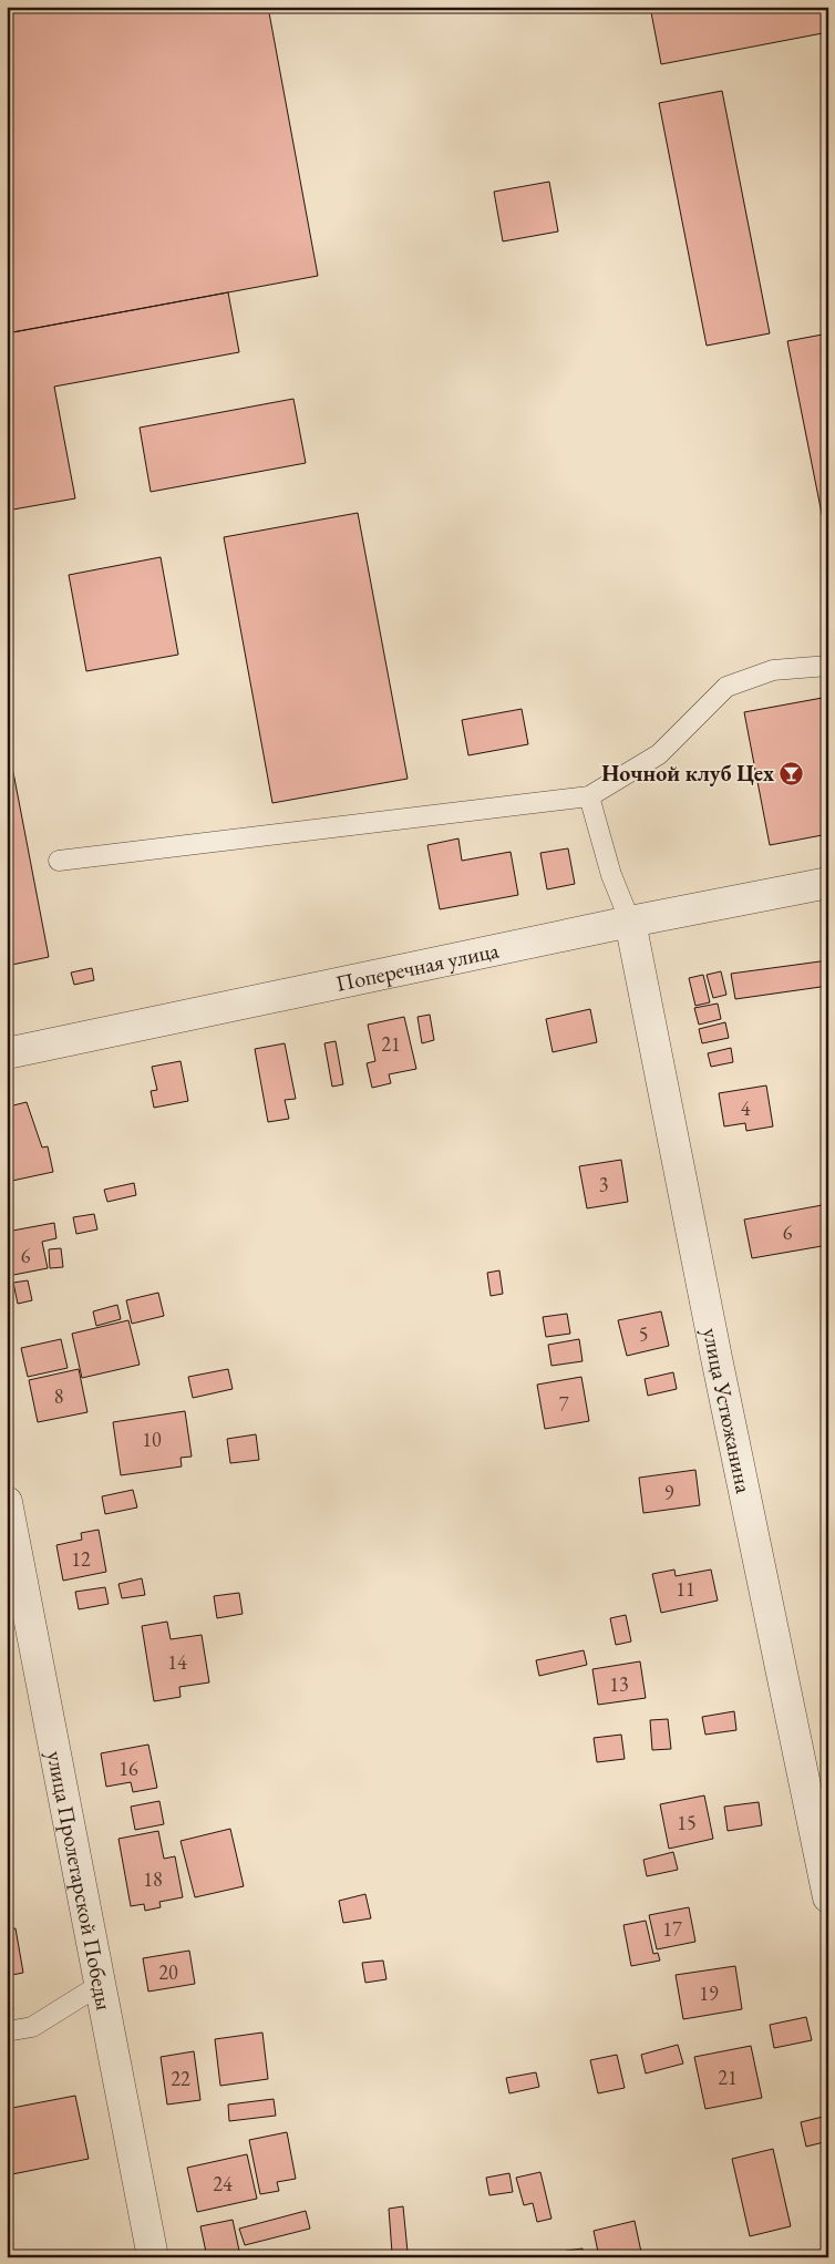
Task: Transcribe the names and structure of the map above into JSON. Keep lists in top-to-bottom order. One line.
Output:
{"streets":{"street":["Поперечная улица","улица Устюжанина","улица Пролетарской Победы"]},"crossings":[["Поперечная улица","улица Устюжанина"]],"places":{"bar":["Ночной клуб Цех"]},"house_numbers":["21","4","3","6","6","5","8","7","10","9","12","11","14","13","16","15","18","17","20","19","21","22","24"]}
